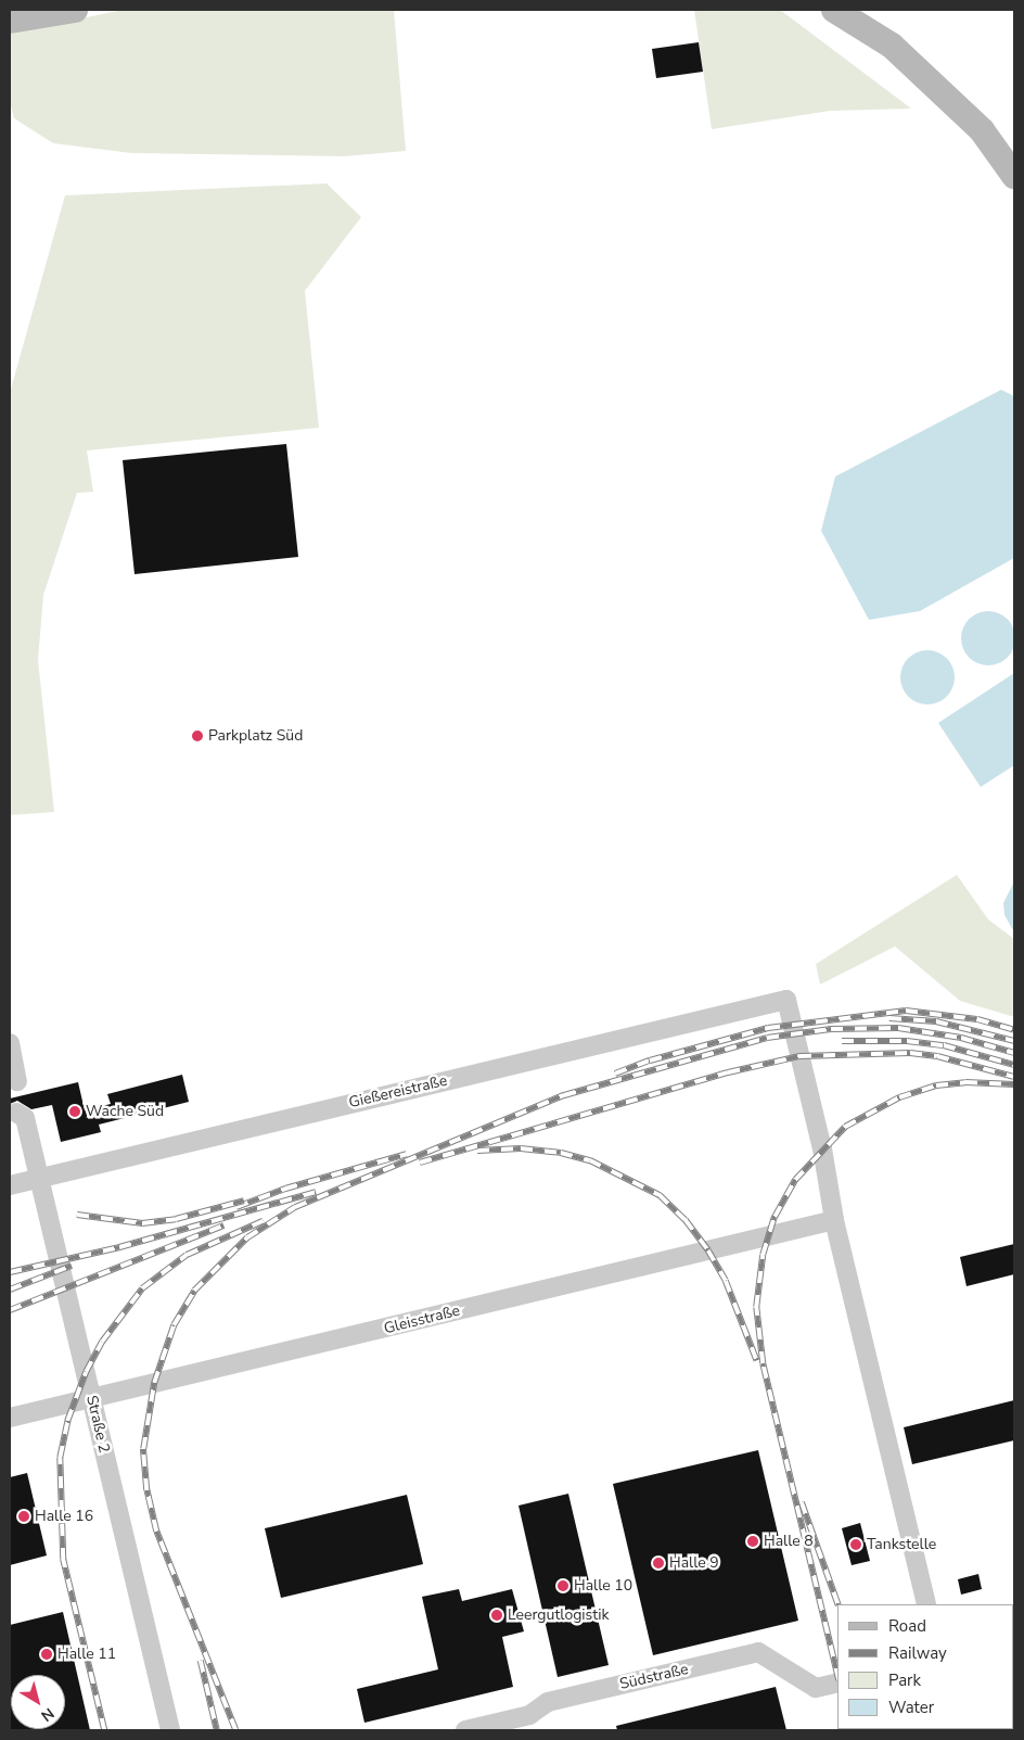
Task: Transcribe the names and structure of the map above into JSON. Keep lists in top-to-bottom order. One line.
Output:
{"streets":{"street":["Gießereistraße","Gleisstraße","Straße 2","Südstraße"]},"crossings":[["Gießereistraße","Gleisstraße"],["Gießereistraße","Straße 2"],["Gleisstraße","Straße 2"]],"places":["Parkplatz Süd","Wache Süd","Halle 16","Halle 8","Tankstelle","Halle 9","Halle 10","Leergutlogistik","Halle 11"],"legend":["Road","Railway","Park","Water"],"north":"bottom right"}
